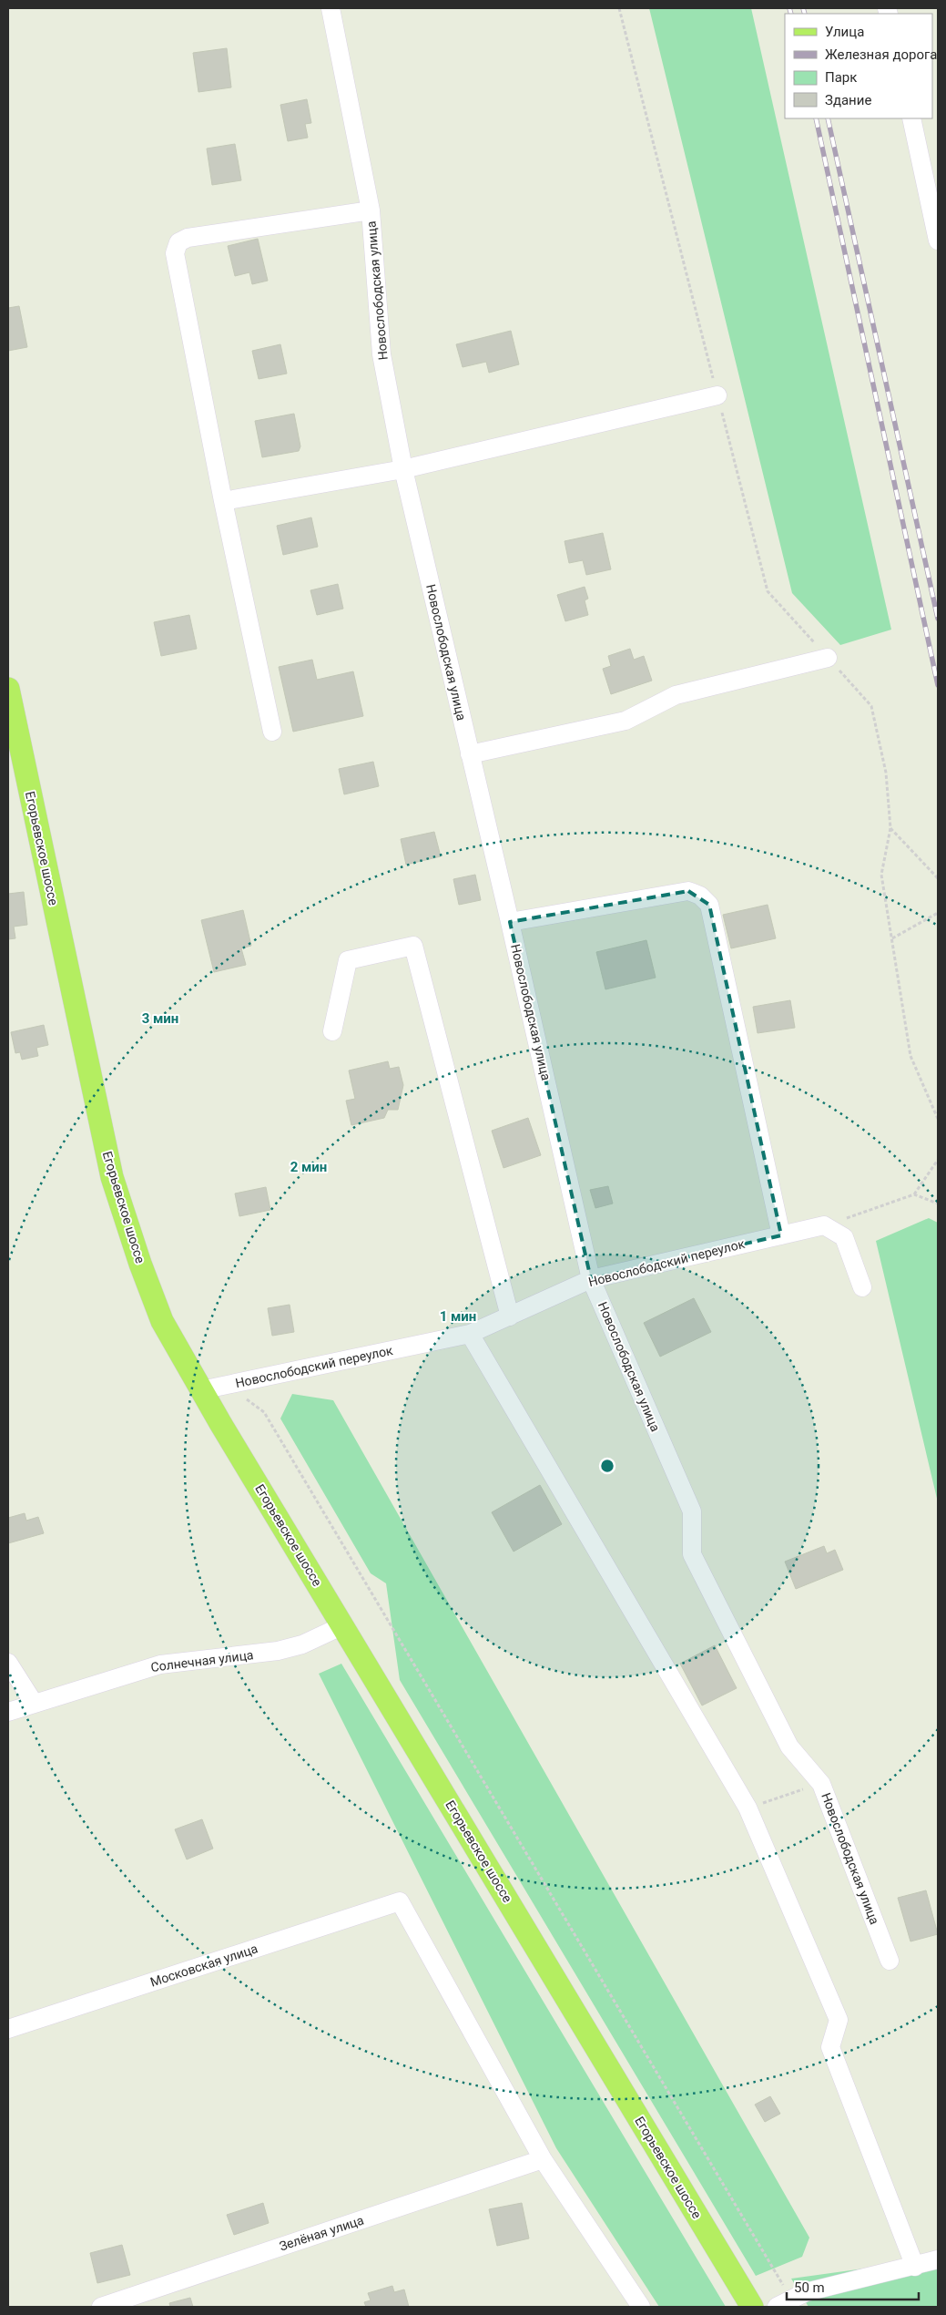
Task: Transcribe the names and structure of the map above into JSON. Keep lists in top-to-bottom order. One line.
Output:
{"streets":{"main road":["Егорьевское шоссе"],"street":["Новослободская улица","Новослободский переулок","Солнечная улица","Московская улица","Зелёная улица"]},"crossings":[["Новослободская улица","Новослободский переулок"],["Егорьевское шоссе","Новослободский переулок"],["Егорьевское шоссе","Солнечная улица"],["Московская улица","Зелёная улица"]],"legend":["Улица","Железная дорога","Парк","Здание"],"scale_bar":"50 m","rings":["3 мин","2 мин","1 мин"]}
